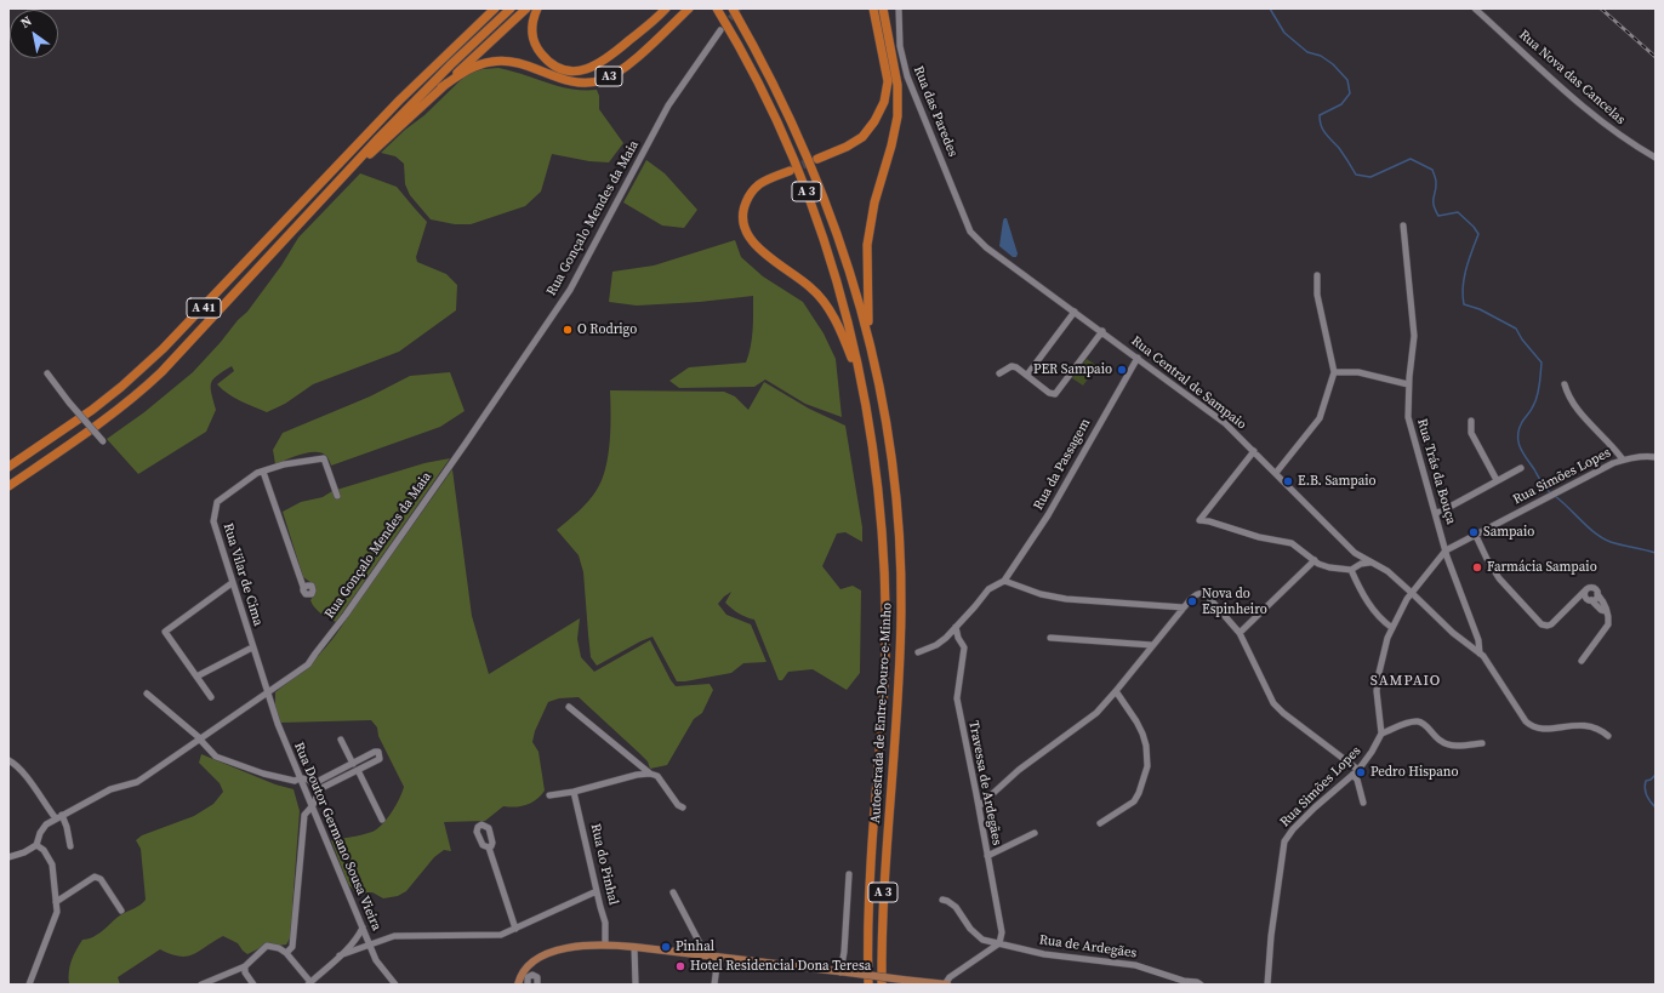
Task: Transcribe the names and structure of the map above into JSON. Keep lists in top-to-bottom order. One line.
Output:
{"streets":{"highway":["A3","A 3","A 41","Autoestrada de Entre-Douro-e-Minho"],"street":["Rua Nova das Cancelas","Rua das Paredes","Rua Gonçalo Mendes da Maia","Rua Central de Sampaio","Rua da Passagem","Rua Trás da Bouça","Rua Simões Lopes","Rua Vilar de Cima","Travessa de Ardegães","Rua Doutor Germano Sousa Vieira","Rua do Pinhal","Rua de Ardegães"]},"crossings":[["Rua das Paredes","Rua Central de Sampaio"],["Rua Gonçalo Mendes da Maia","Rua Vilar de Cima"],["Rua Gonçalo Mendes da Maia","Rua Doutor Germano Sousa Vieira"],["Rua Central de Sampaio","Rua da Passagem"],["Rua Central de Sampaio","Rua Trás da Bouça"],["Rua Central de Sampaio","Rua Simões Lopes"],["Rua Trás da Bouça","Rua Simões Lopes"],["Rua Vilar de Cima","Rua Doutor Germano Sousa Vieira"],["Travessa de Ardegães","Rua de Ardegães"]],"districts":["SAMPAIO"],"places":["O Rodrigo","PER Sampaio","E.B. Sampaio","Sampaio","Farmácia Sampaio","Nova do Espinheiro","Pedro Hispano","Pinhal","Hotel Residencial Dona Teresa"],"north":"top left"}
